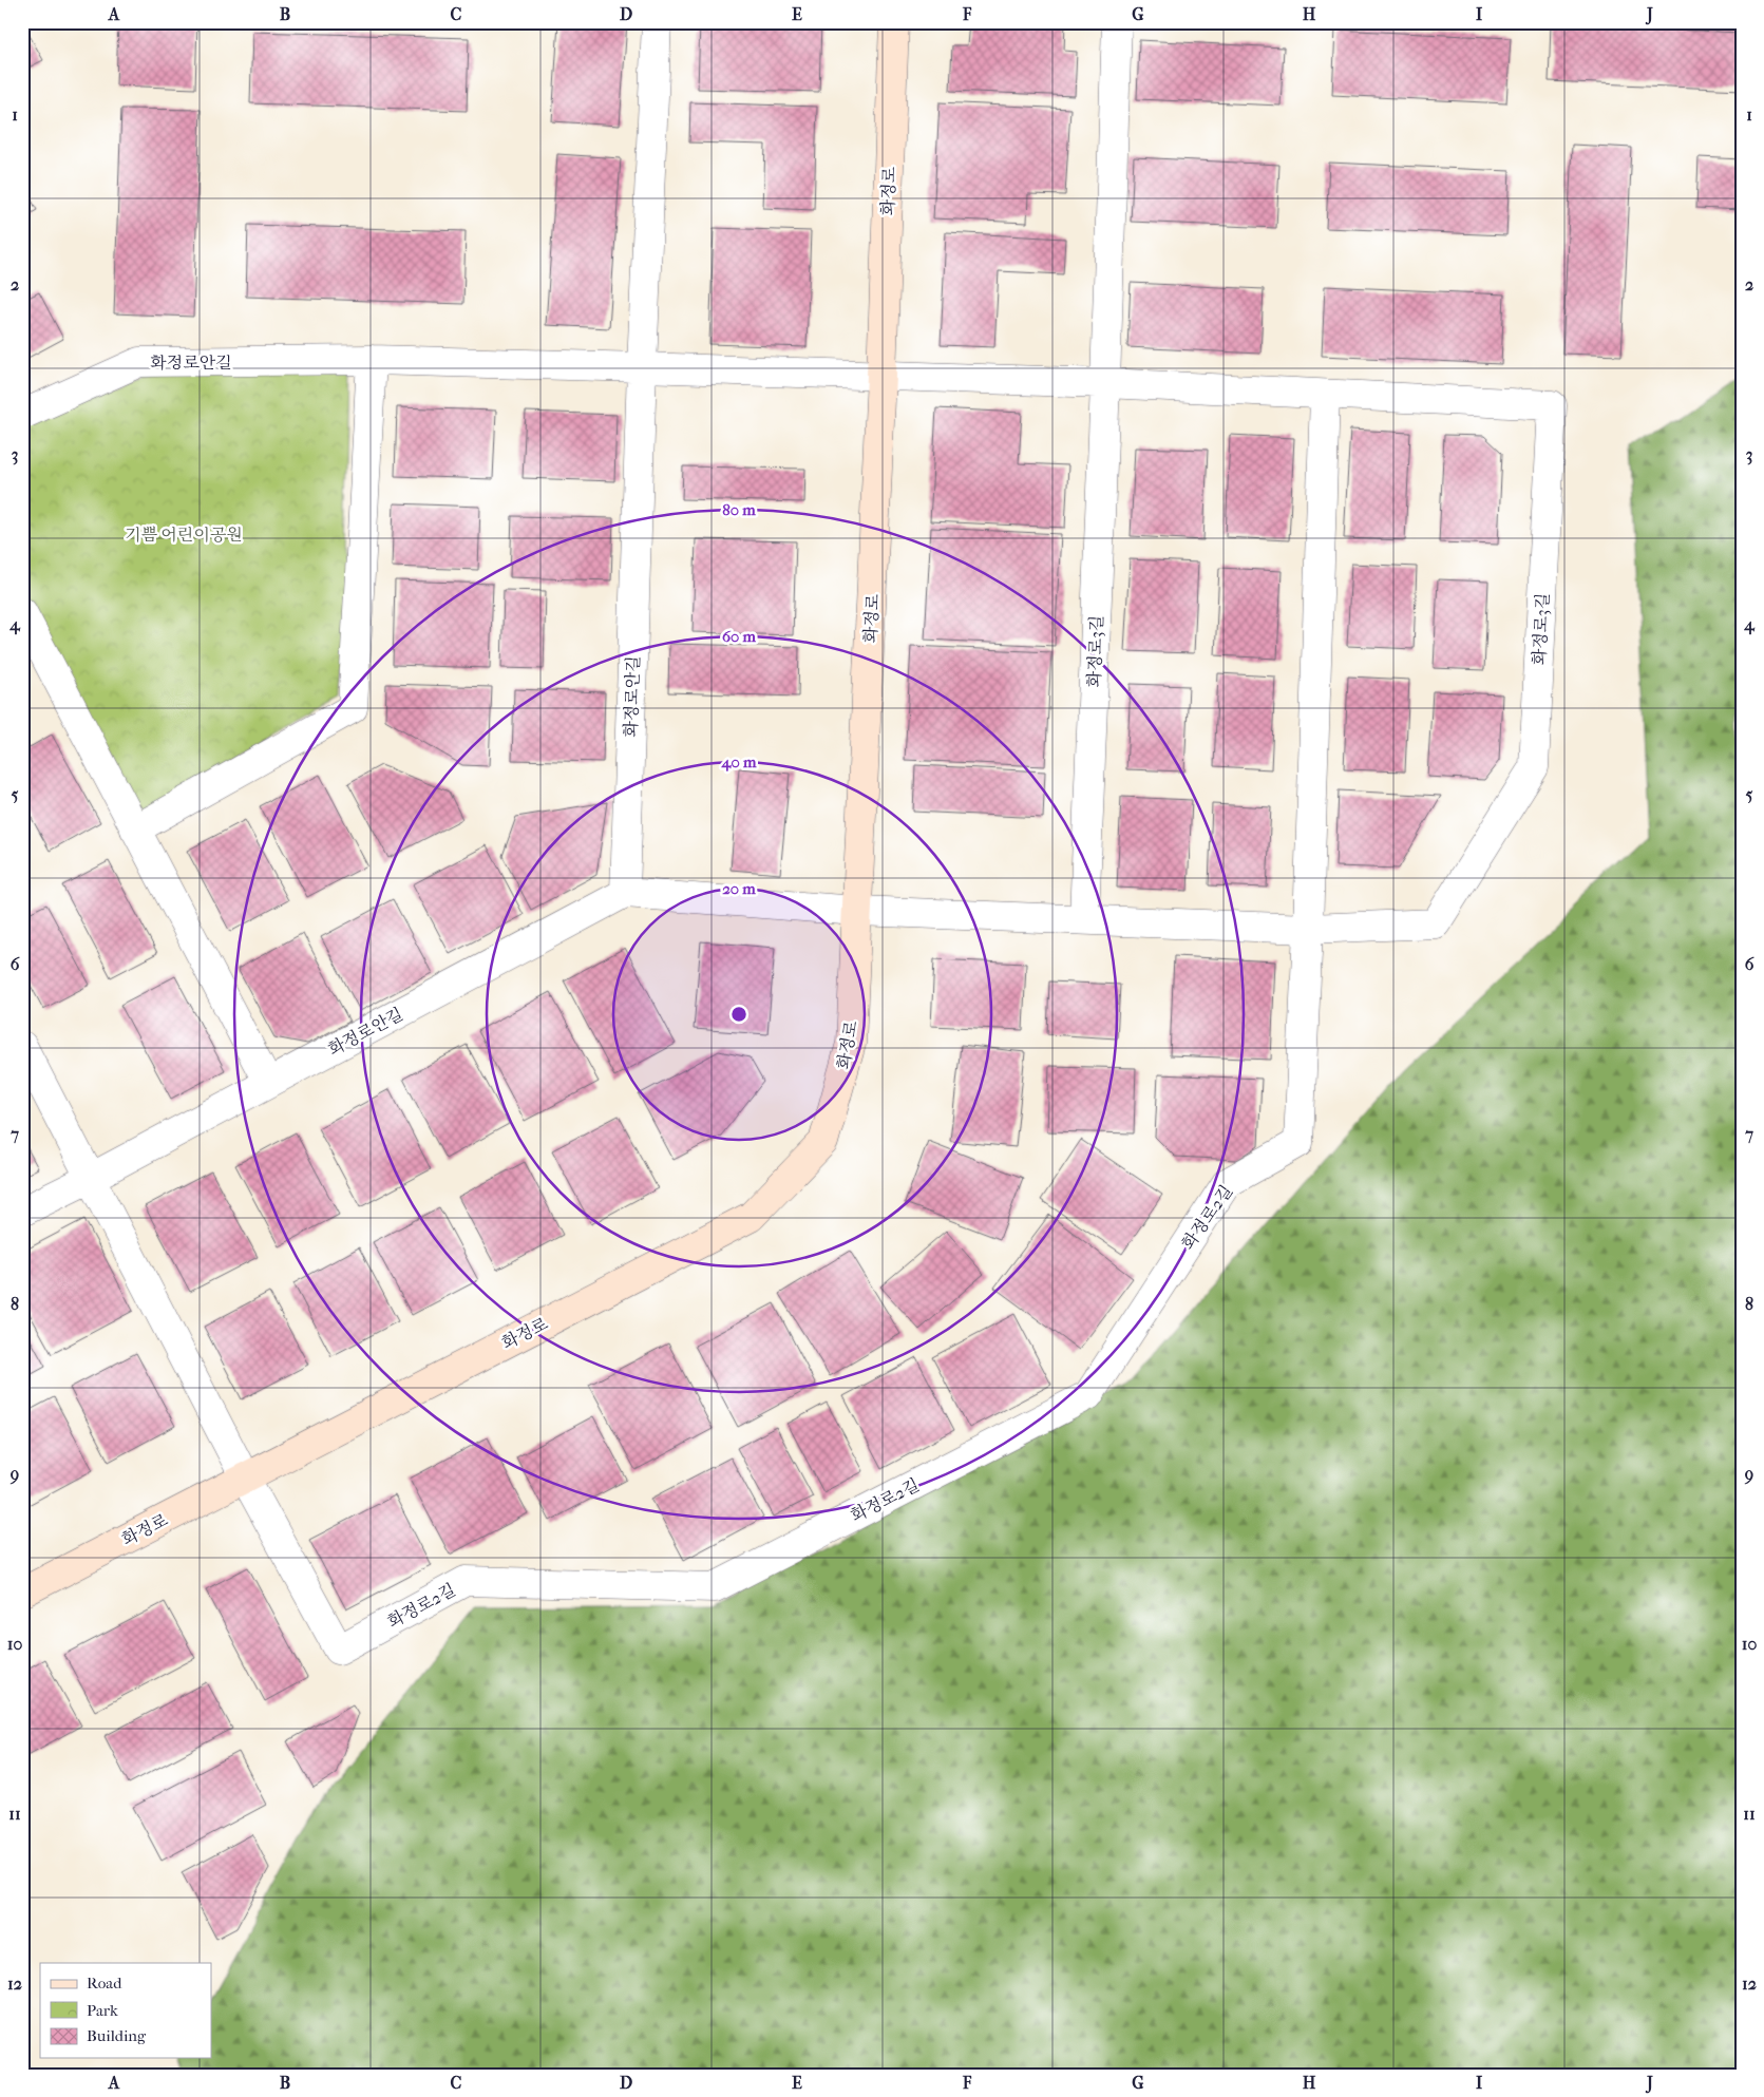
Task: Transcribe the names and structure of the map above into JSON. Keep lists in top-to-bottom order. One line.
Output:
{"streets":{"street":["화정로","화정로안길","화정로3길","화정로2길"]},"crossings":[["화정로","화정로3길"],["화정로","화정로2길"],["화정로안길","화정로3길"],["화정로3길","화정로2길"]],"parks":["기쁨 어린이공원"],"legend":["Road","Park","Building"],"grid":{"columns":["A","B","C","D","E","F","G","H","I","J"],"rows":["1","2","3","4","5","6","7","8","9","10","11","12"]},"rings":["80 m","60 m","40 m","20 m"]}
